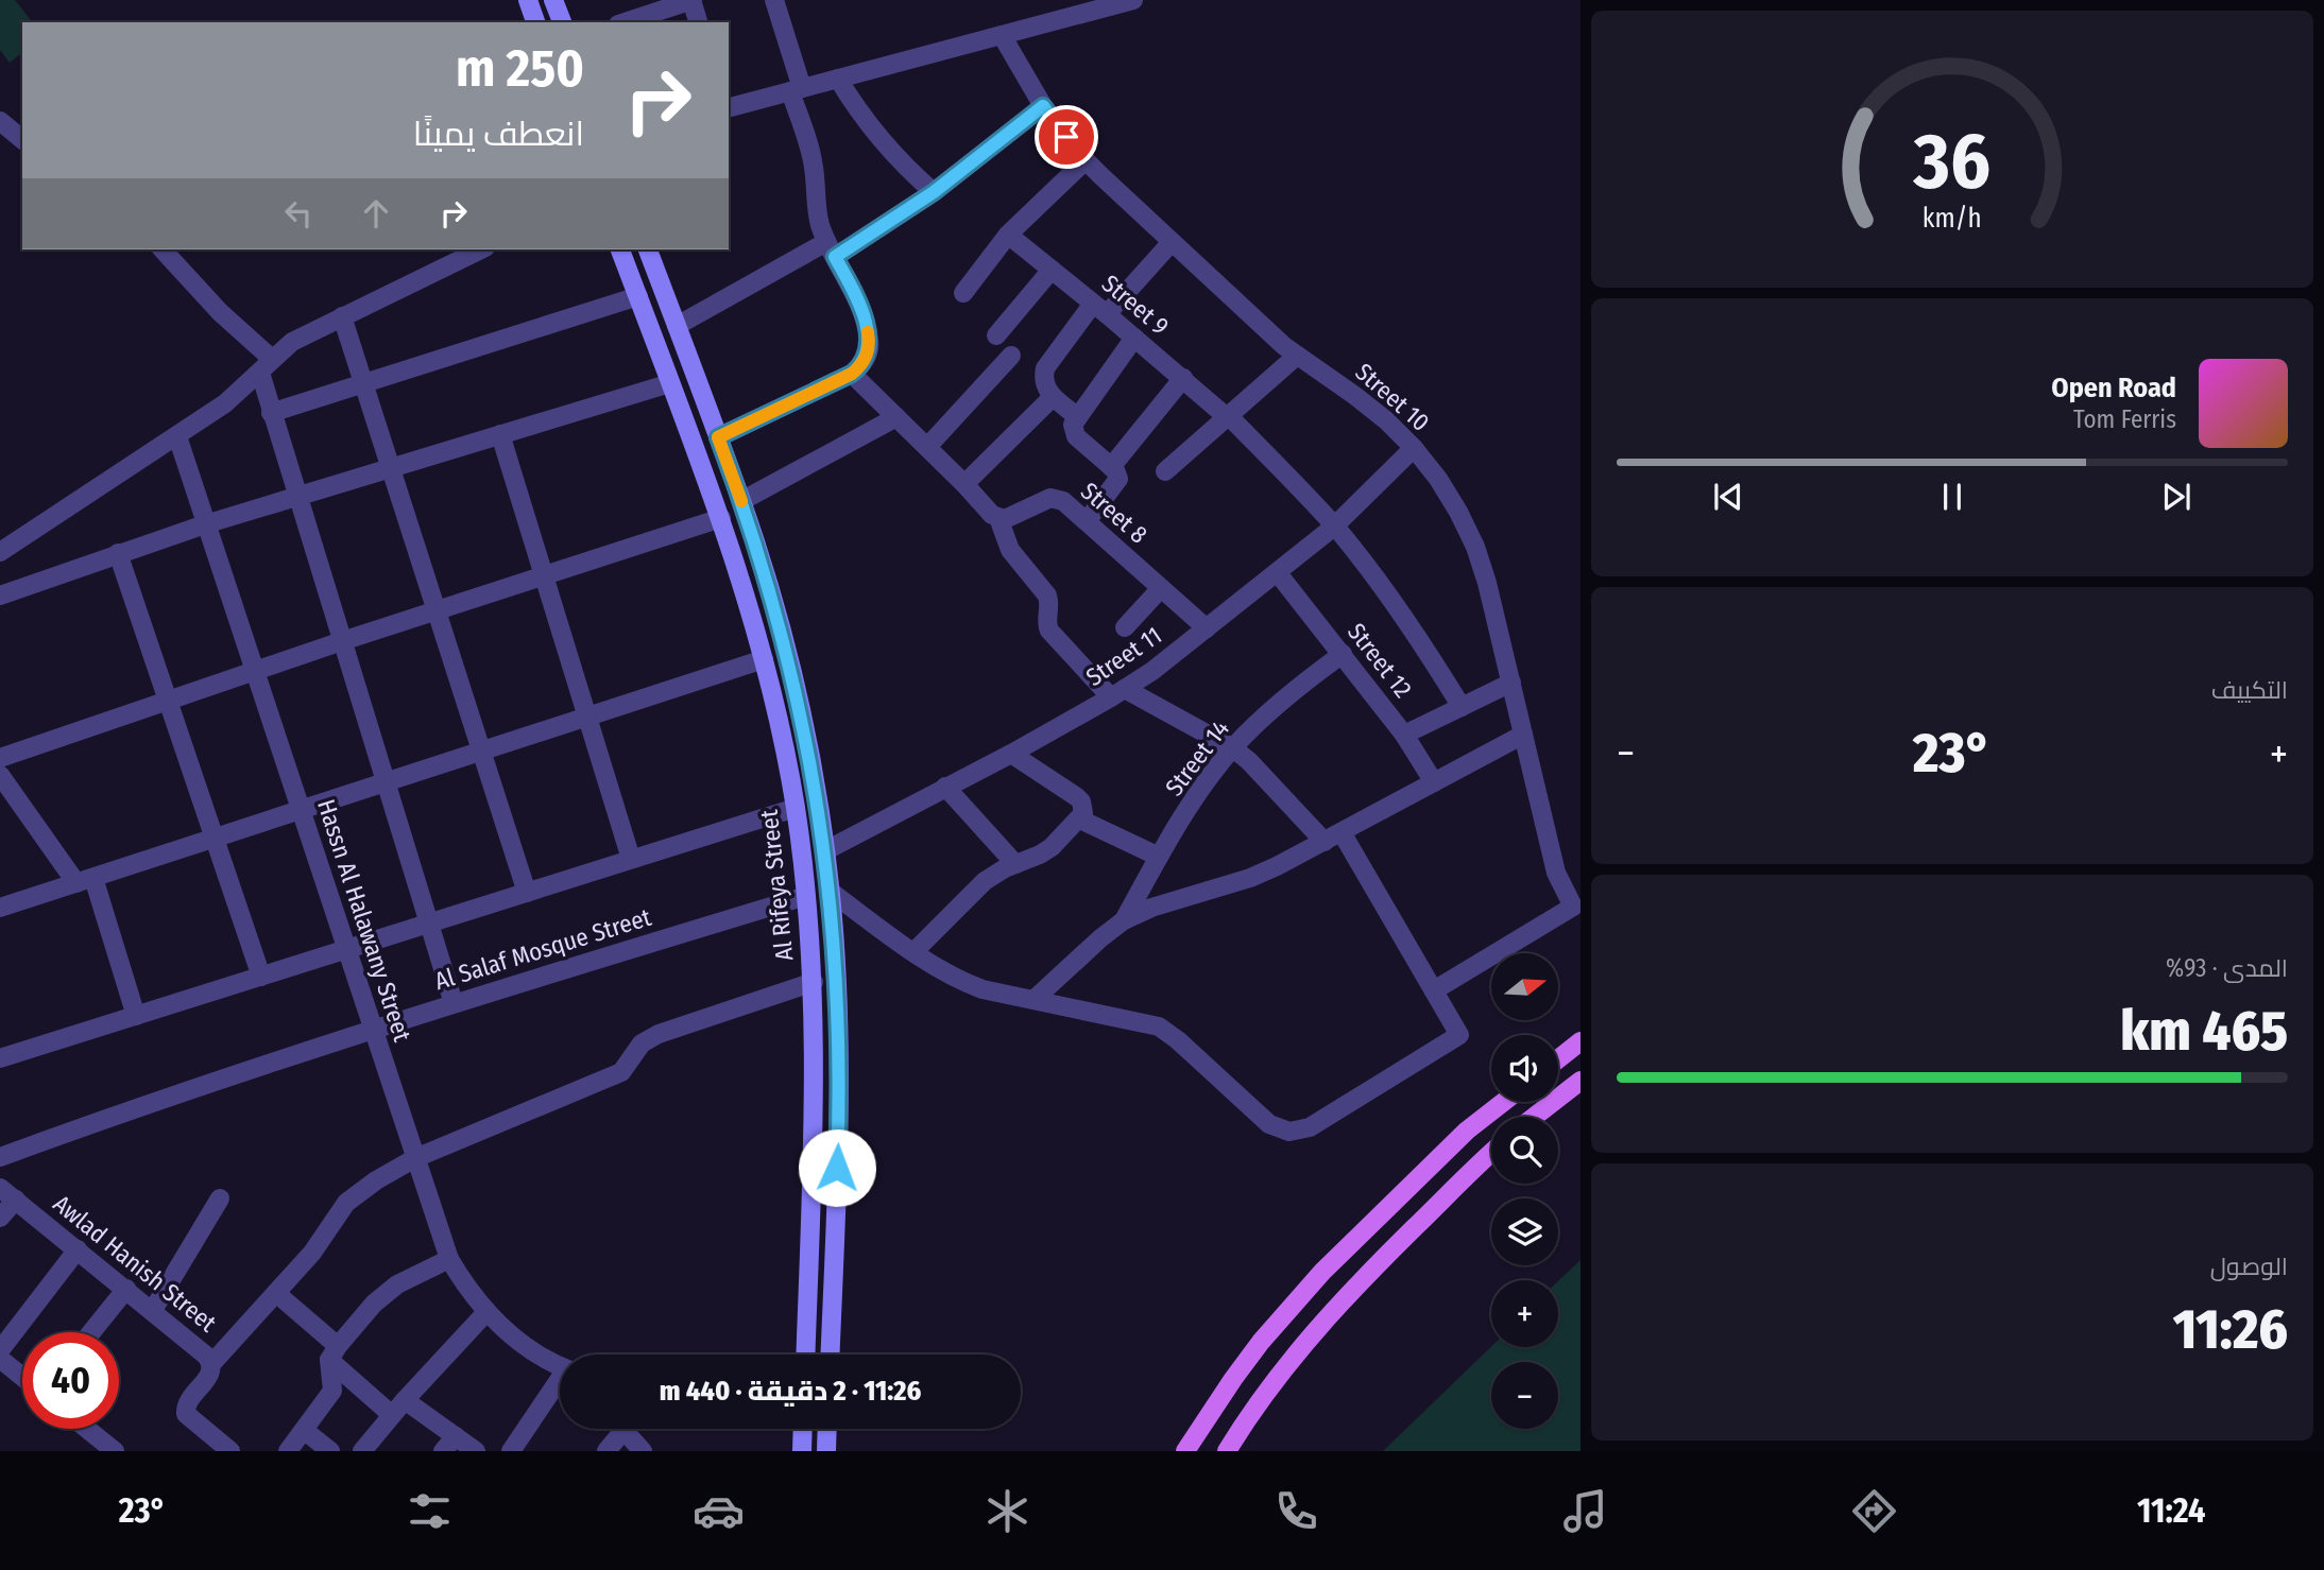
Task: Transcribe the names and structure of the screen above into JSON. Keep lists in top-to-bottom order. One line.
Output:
{"streets":{"street":["Street 9","Street 10","Street 8","Street 11","Street 12","Street 14","Al Rifeya Street","Hassn Al Halawany Street","Al Salaf Mosque Street","Awlad Hanish Street"]},"crossings":[["Street 9","Street 11"],["Street 10","Street 11"],["Street 8","Street 11"],["Street 11","Street 12"],["Street 11","Al Rifeya Street"],["Street 12","Street 14"],["Al Rifeya Street","Al Salaf Mosque Street"],["Hassn Al Halawany Street","Al Salaf Mosque Street"]],"north":"right","page":{"turn":["250 m","انعطف يمينًا"],"song":["Open Road","Tom Ferris"],"tile":["التكييف",["المدى · 93%","465 km"],["الوصول","11:26"]],"heat":["−","23°","+"],"map_buttons":["+","−"],"limit":"40","trip":"11:26 · 2 دقيقة · 440 m","tabs":["11:24","23°"],"gauge":["36","km/h"]}}
